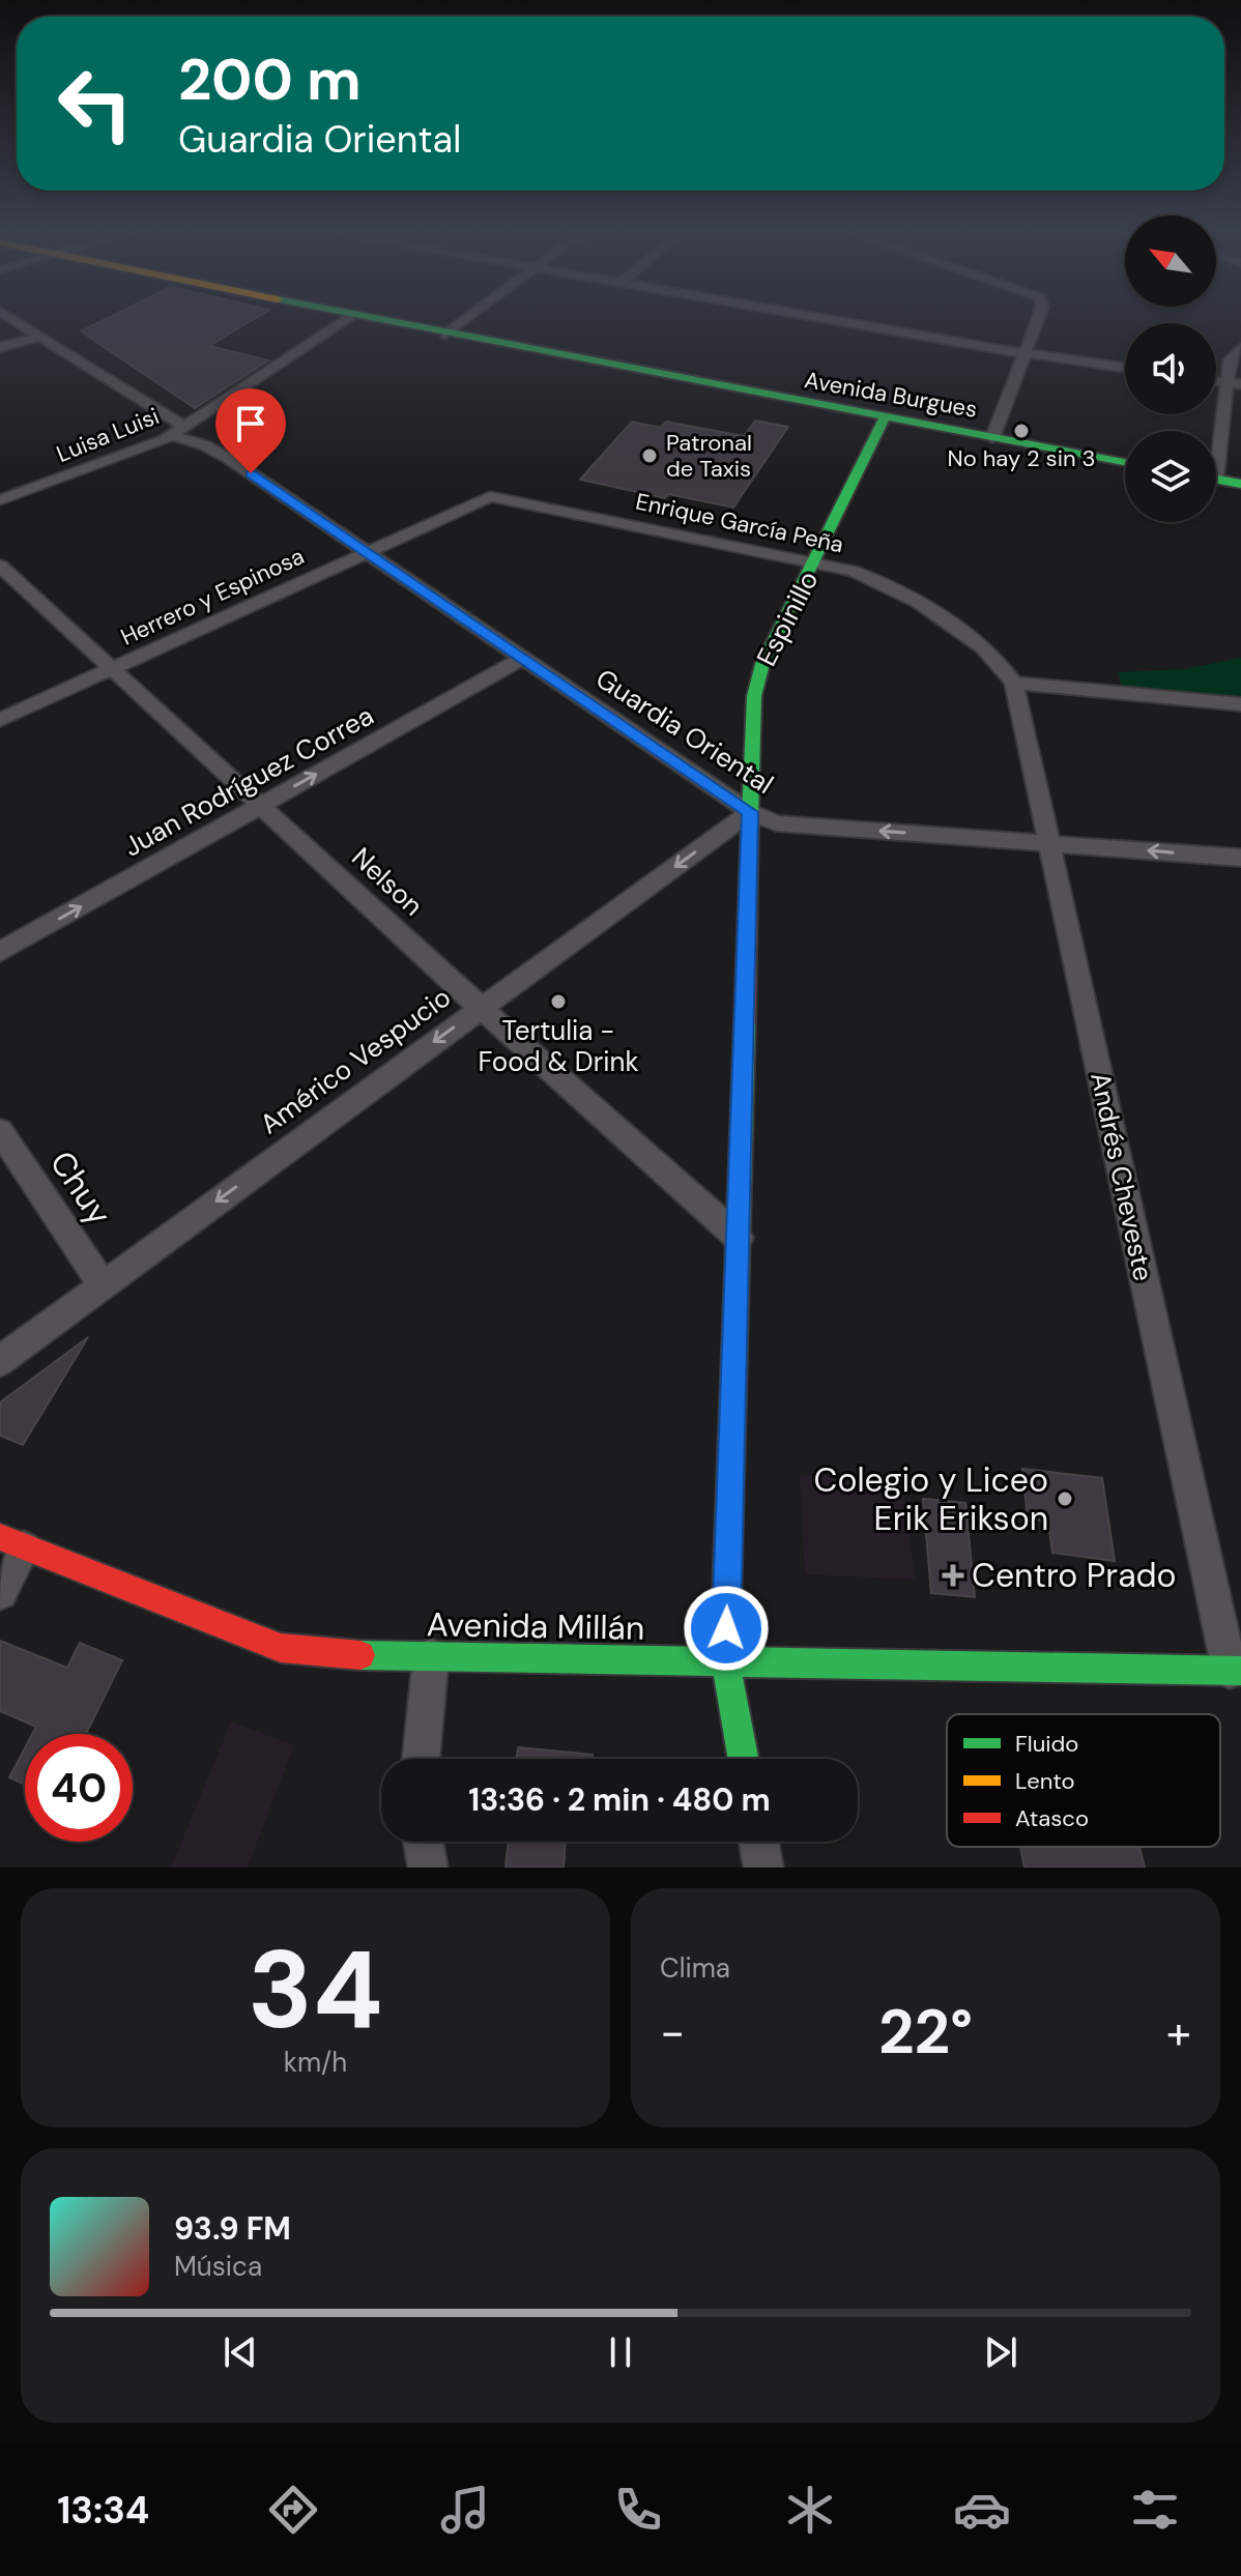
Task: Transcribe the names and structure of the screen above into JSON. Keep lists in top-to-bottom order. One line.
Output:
{"streets":{"street":["Avenida Burgues","Luisa Luisi","Enrique García Peña","Herrero y Espinosa","Espinillo","Guardia Oriental","Juan Rodríguez Correa","Nelson","Américo Vespucio","Andrés Cheveste","Chuy","Avenida Millán"]},"crossings":[["Avenida Burgues","Espinillo"],["Luisa Luisi","Guardia Oriental"],["Enrique García Peña","Herrero y Espinosa"],["Enrique García Peña","Espinillo"],["Enrique García Peña","Andrés Cheveste"],["Herrero y Espinosa","Guardia Oriental"],["Herrero y Espinosa","Nelson"],["Espinillo","Guardia Oriental"],["Espinillo","Nelson"],["Espinillo","Américo Vespucio"],["Espinillo","Avenida Millán"],["Guardia Oriental","Juan Rodríguez Correa"],["Guardia Oriental","Américo Vespucio"],["Guardia Oriental","Andrés Cheveste"],["Juan Rodríguez Correa","Nelson"],["Nelson","Américo Vespucio"],["Américo Vespucio","Chuy"],["Andrés Cheveste","Avenida Millán"]],"one_way":["Juan Rodríguez Correa","Américo Vespucio"],"places":{"other":["No hay 2 sin 3","Patronal de Taxis","Tertulia - Food & Drink","Colegio y Liceo Erik Erikson"],"health":["Centro Prado"]},"legend":["Fluido","Lento","Atasco"],"north":"top left","page":{"turn":["200 m","Guardia Oriental"],"limit":"40","trip":"13:36 · 2 min · 480 m","tile":[["34","km/h"],"Clima"],"heat":["−","22°","+"],"song":["93.9 FM","Música"],"tabs":"13:34"}}
